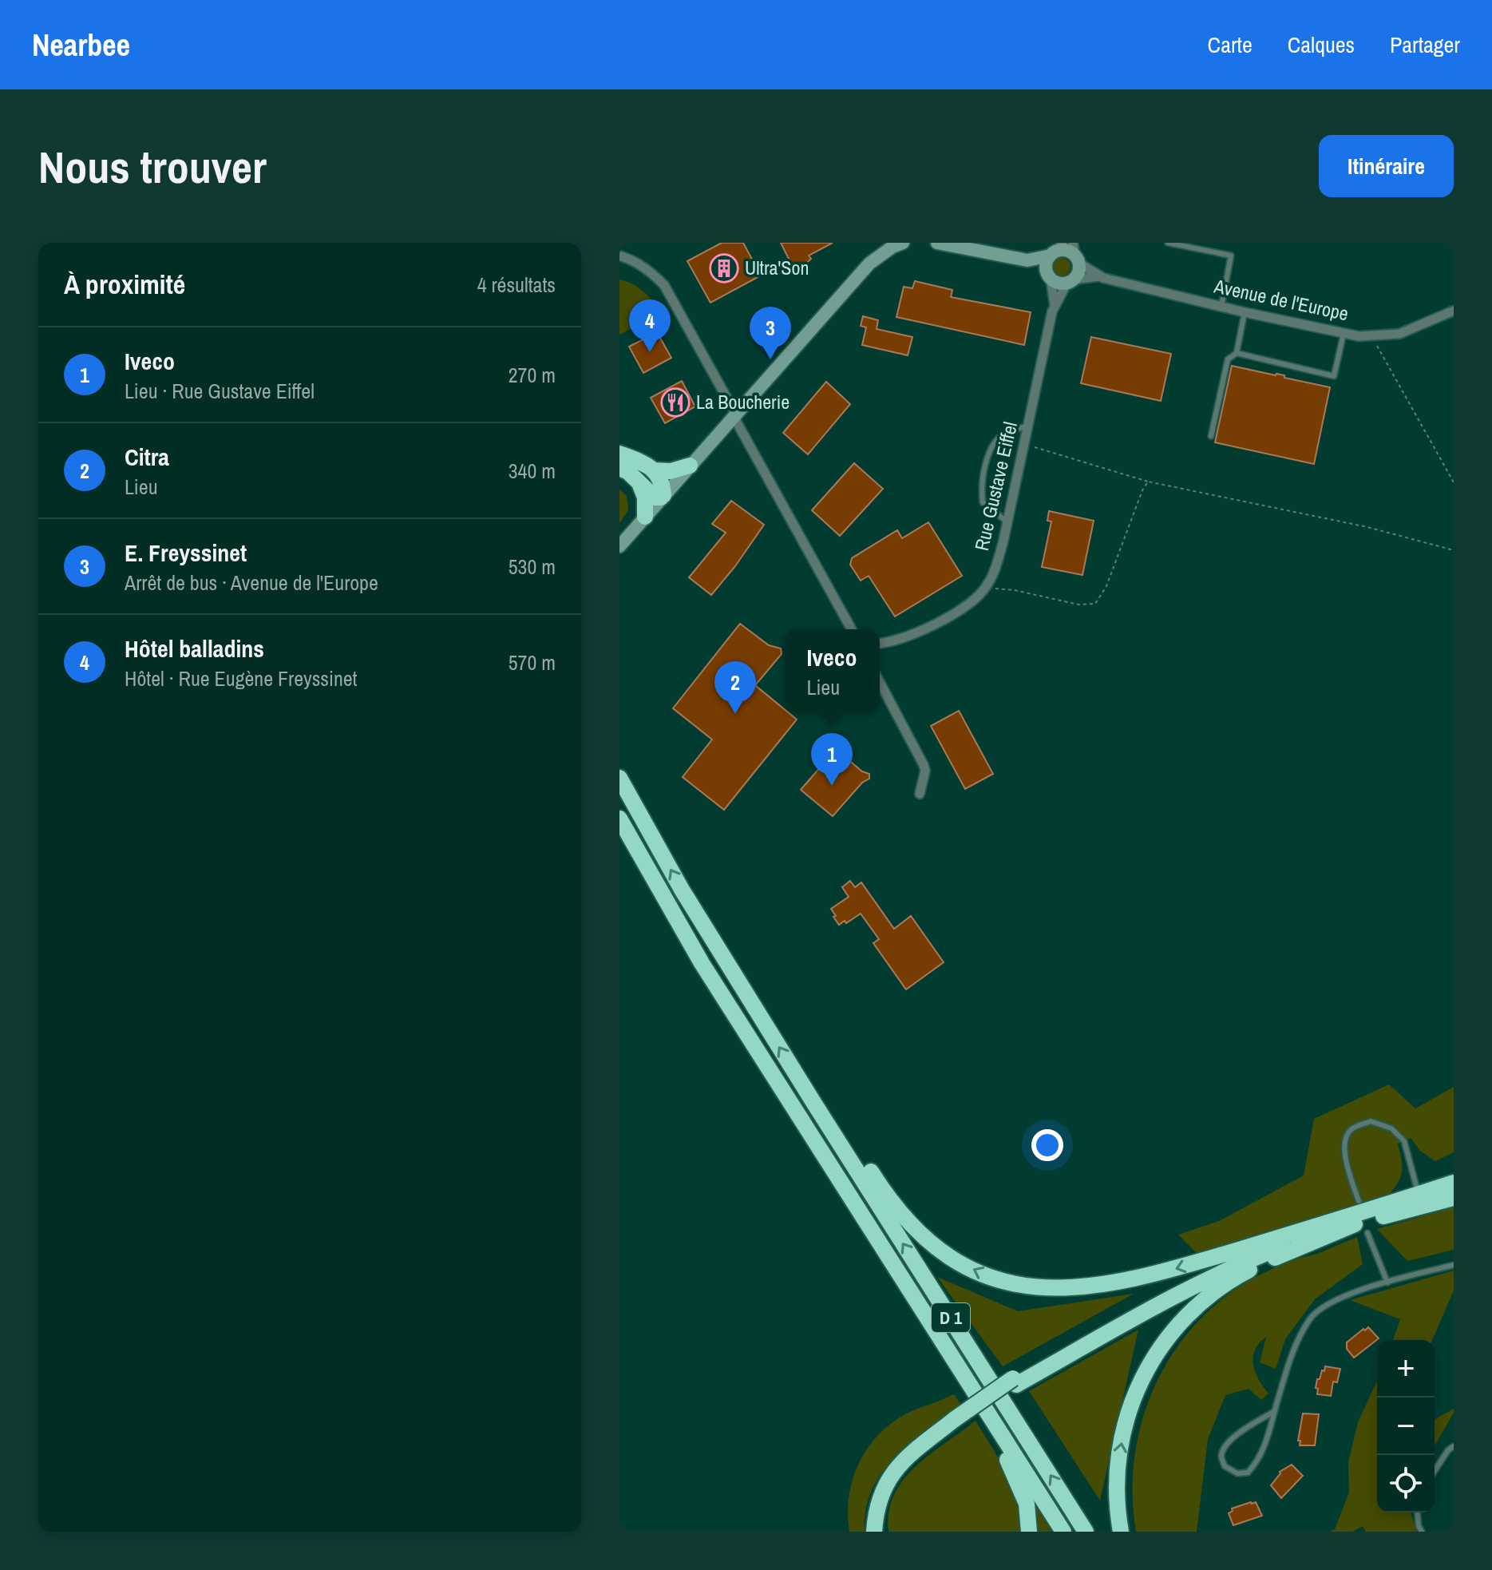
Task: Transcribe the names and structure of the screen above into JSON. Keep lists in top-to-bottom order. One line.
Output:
{"streets":{"highway":["D 1"],"street":["Avenue de l'Europe","Rue Gustave Eiffel"]},"places":{"building":["Ultra'Son"],"restaurant":["La Boucherie"]},"page":{"header":"Nearbee","nav":["Carte","Calques","Partager"],"buttons":"Itinéraire","title":"Nous trouver","heading":["À proximité","4 résultats"],"pins":["4","3","2","1"],"list":[{"mark":"1","name":"Iveco","note":"Lieu · Rue Gustave Eiffel","value":"270 m"},{"mark":"2","name":"Citra","note":"Lieu","value":"340 m"},{"mark":"3","name":"E. Freyssinet","note":"Arrêt de bus · Avenue de l'Europe","value":"530 m"},{"mark":"4","name":"Hôtel balladins","note":"Hôtel · Rue Eugène Freyssinet","value":"570 m"}],"popup":["Iveco","Lieu"],"map_buttons":["+","−"]}}
